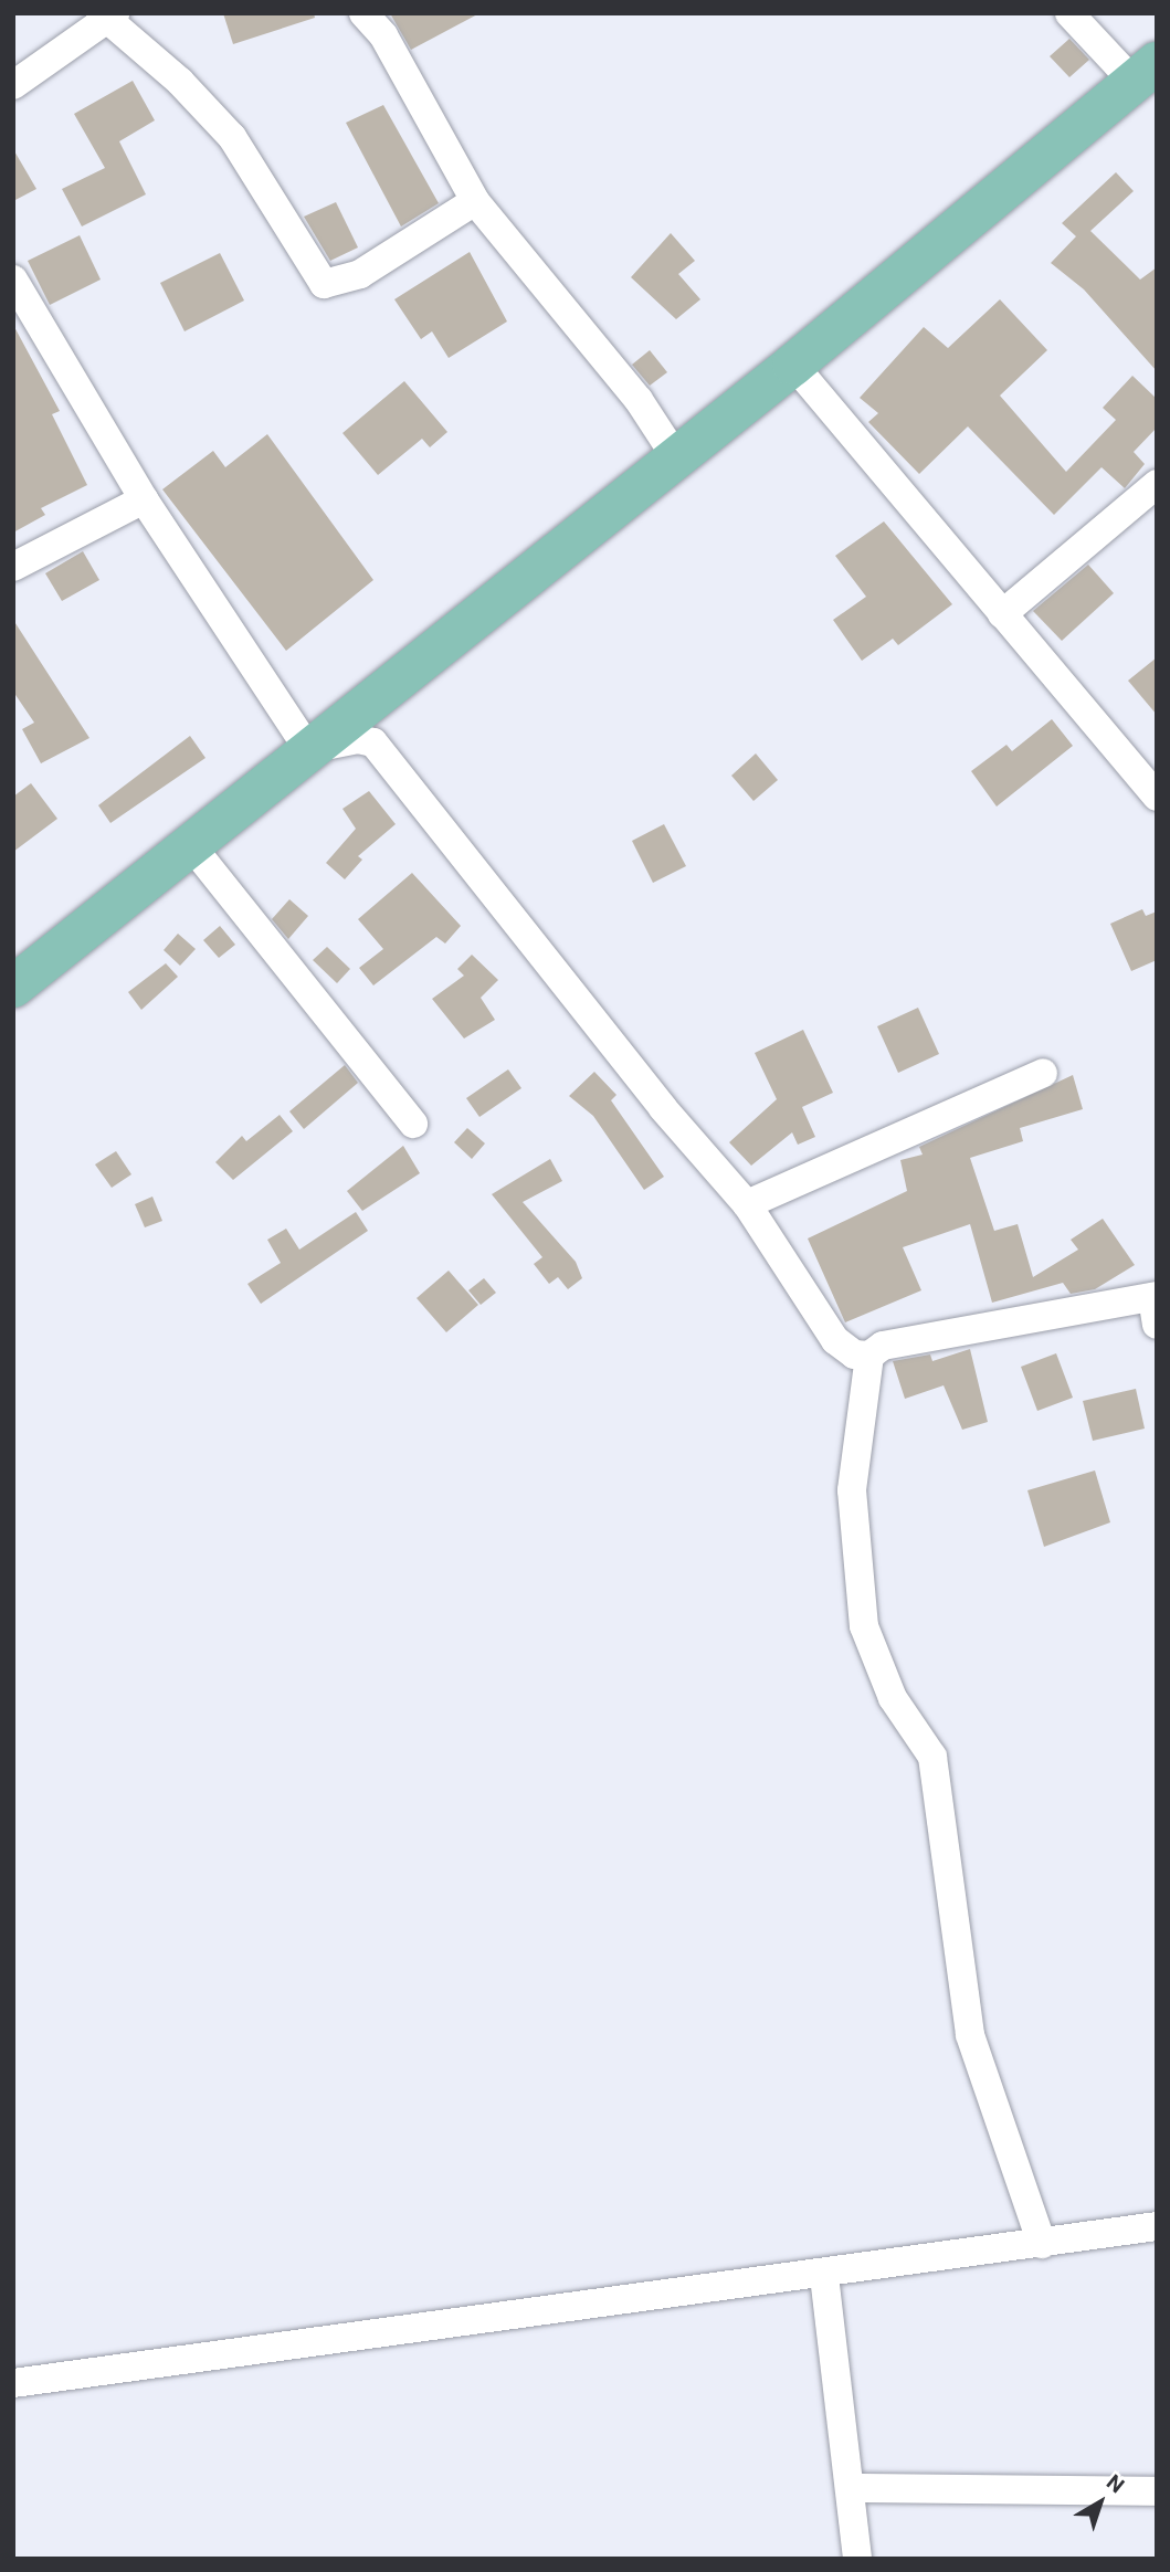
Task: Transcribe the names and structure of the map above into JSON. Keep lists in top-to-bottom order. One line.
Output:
{"north":"top right"}
